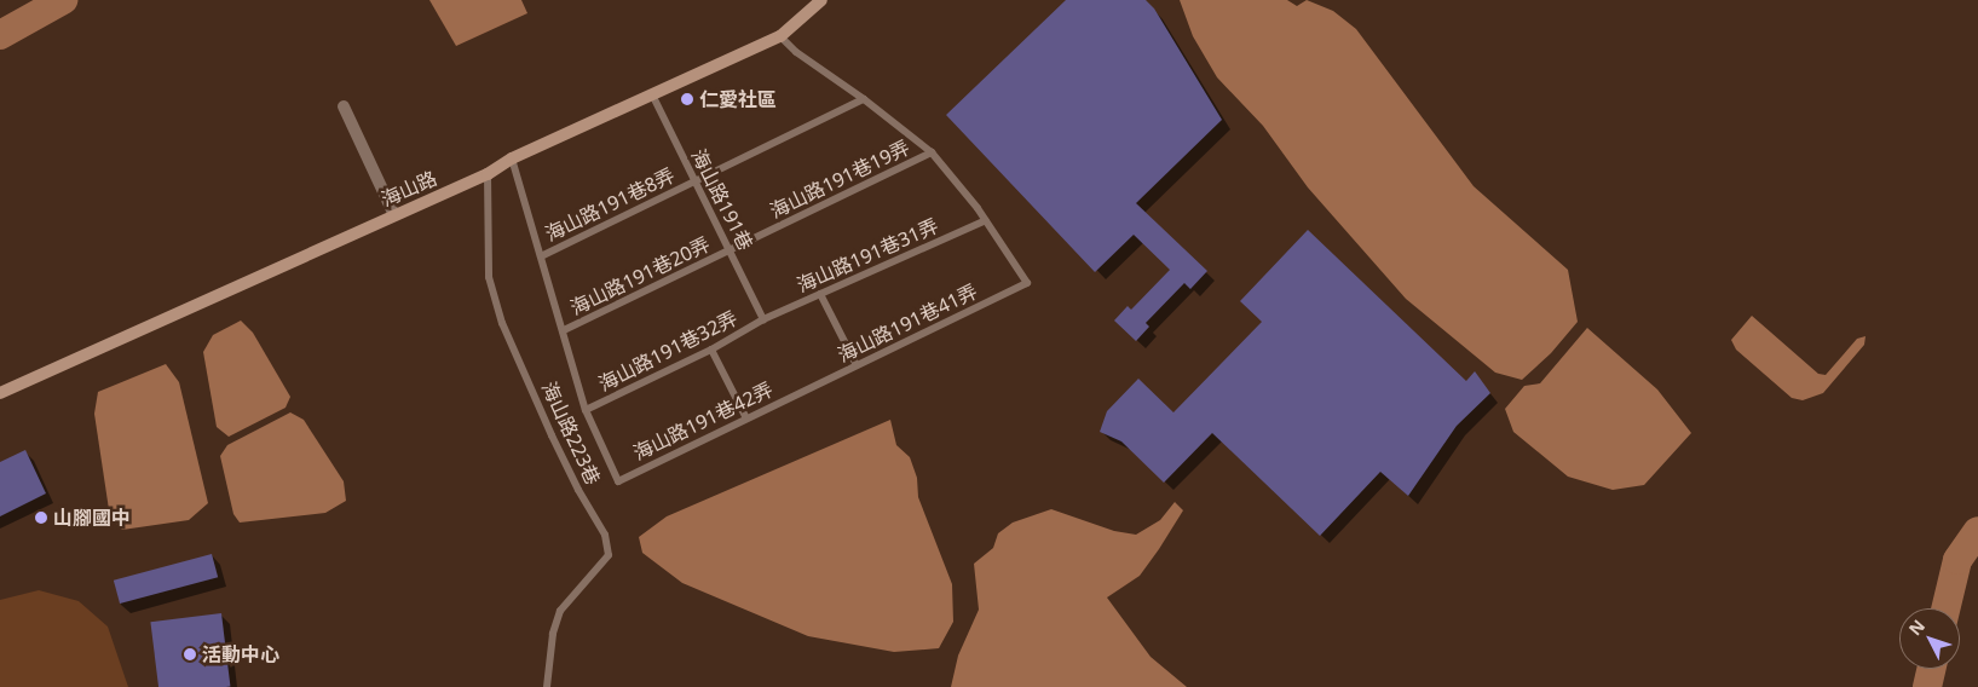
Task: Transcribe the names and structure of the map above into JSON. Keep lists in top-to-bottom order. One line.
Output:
{"streets":{"main road":["海山路"],"lane":["海山路191巷19弄","海山路191巷","海山路191巷8弄","海山路191巷31弄","海山路191巷20弄","海山路191巷41弄","海山路191巷32弄","海山路191巷42弄","海山路223巷"]},"crossings":[["海山路191巷19弄","海山路191巷"],["海山路191巷19弄","海山路191巷20弄"],["海山路","海山路191巷"],["海山路","海山路223巷"],["海山路191巷","海山路191巷8弄"],["海山路191巷","海山路191巷31弄"],["海山路191巷","海山路191巷20弄"],["海山路191巷","海山路191巷32弄"],["海山路191巷31弄","海山路191巷41弄"],["海山路191巷31弄","海山路191巷32弄"],["海山路191巷41弄","海山路191巷42弄"],["海山路191巷32弄","海山路191巷42弄"]],"places":["仁愛社區","山腳國中","活動中心"],"north":"top left"}
